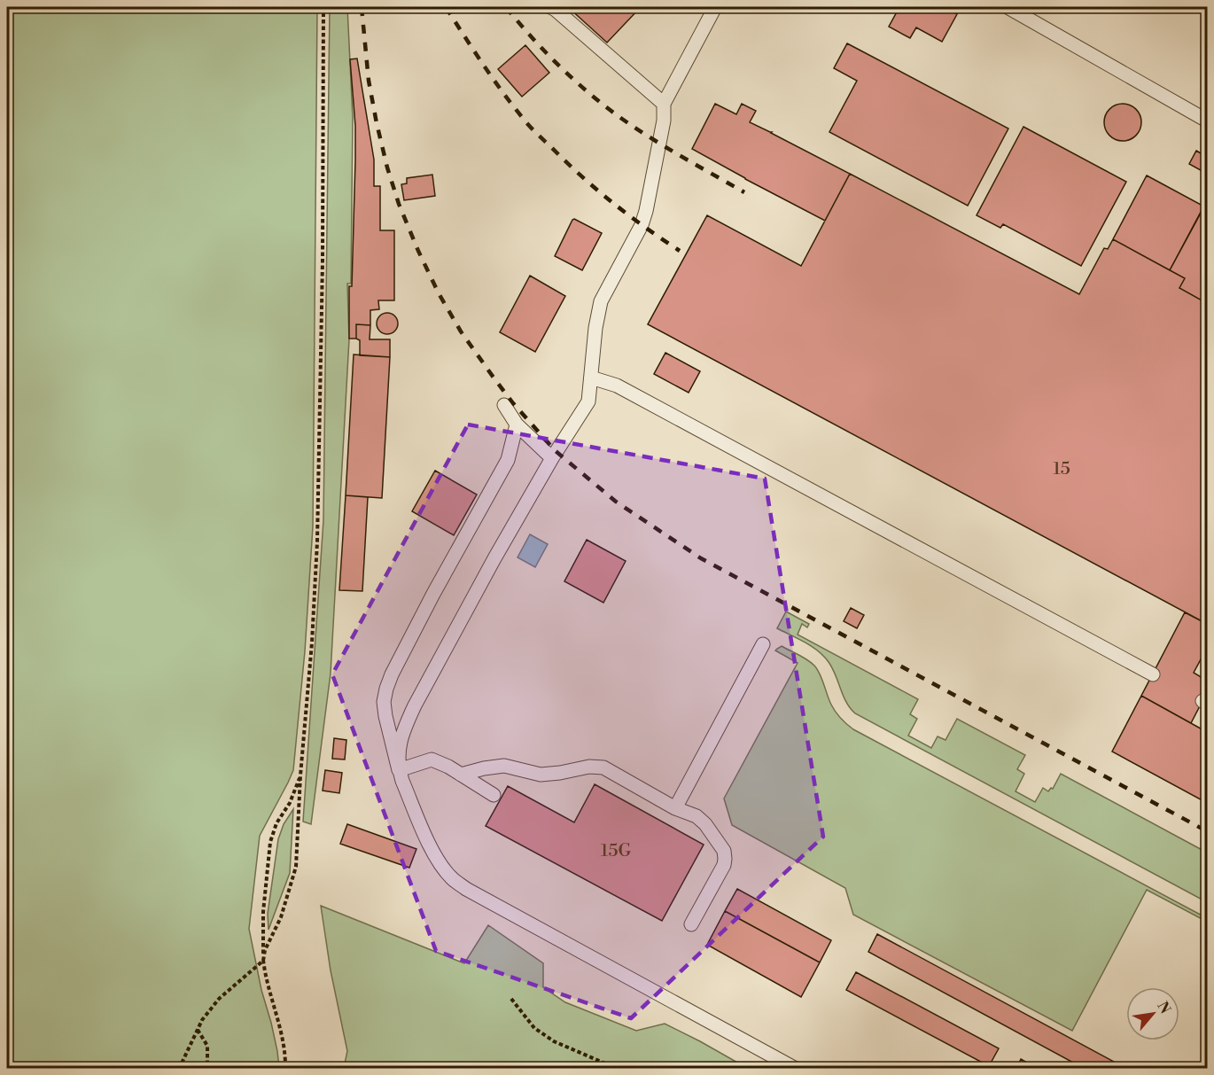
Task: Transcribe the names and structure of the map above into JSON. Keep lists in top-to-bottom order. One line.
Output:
{"house_numbers":["15","15G"],"north":"top right"}
